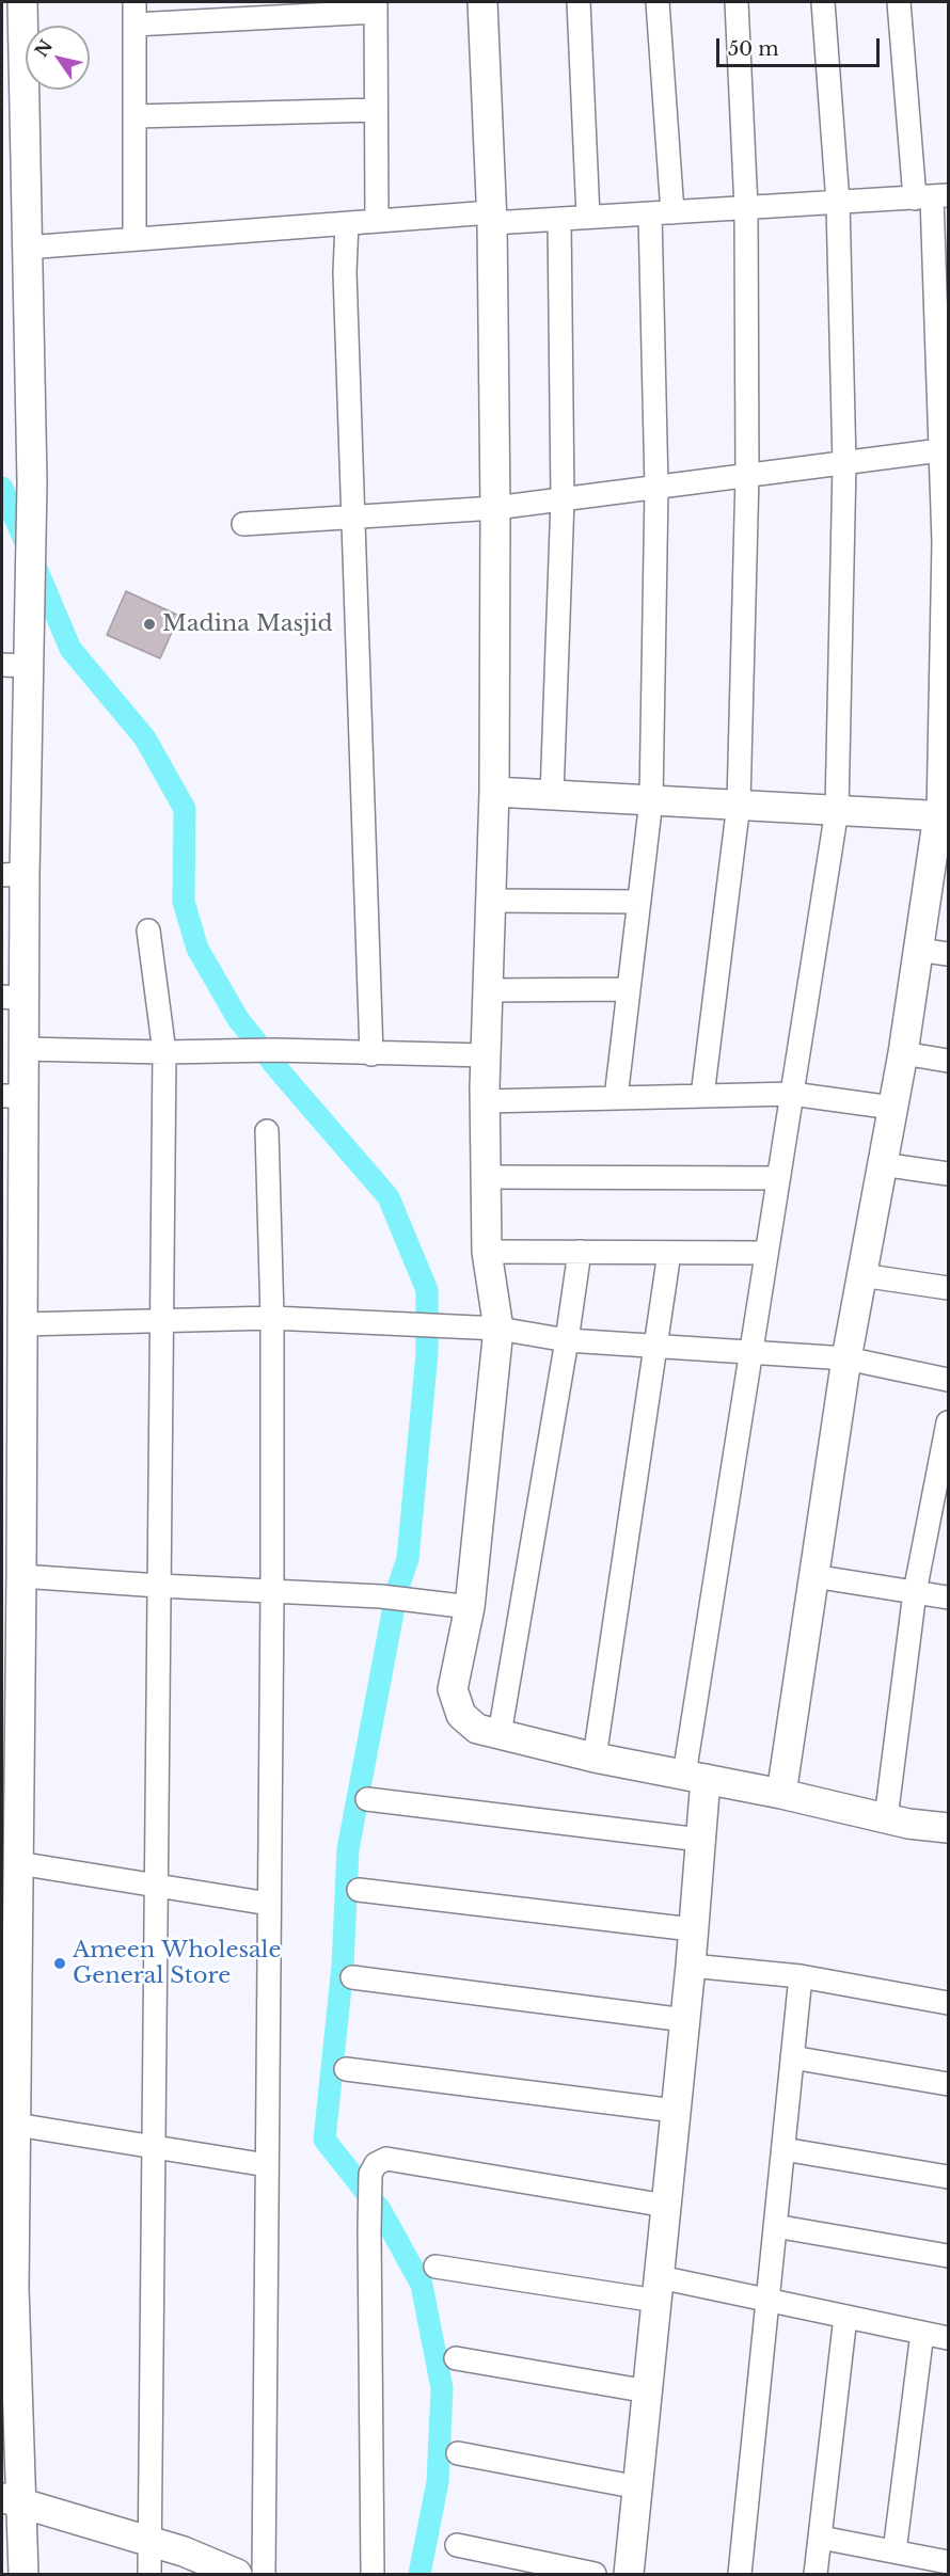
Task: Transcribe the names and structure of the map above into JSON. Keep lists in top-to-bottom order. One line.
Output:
{"places":["Madina Masjid","Ameen Wholesale General Store"],"scale_bar":"50 m","north":"top left"}
